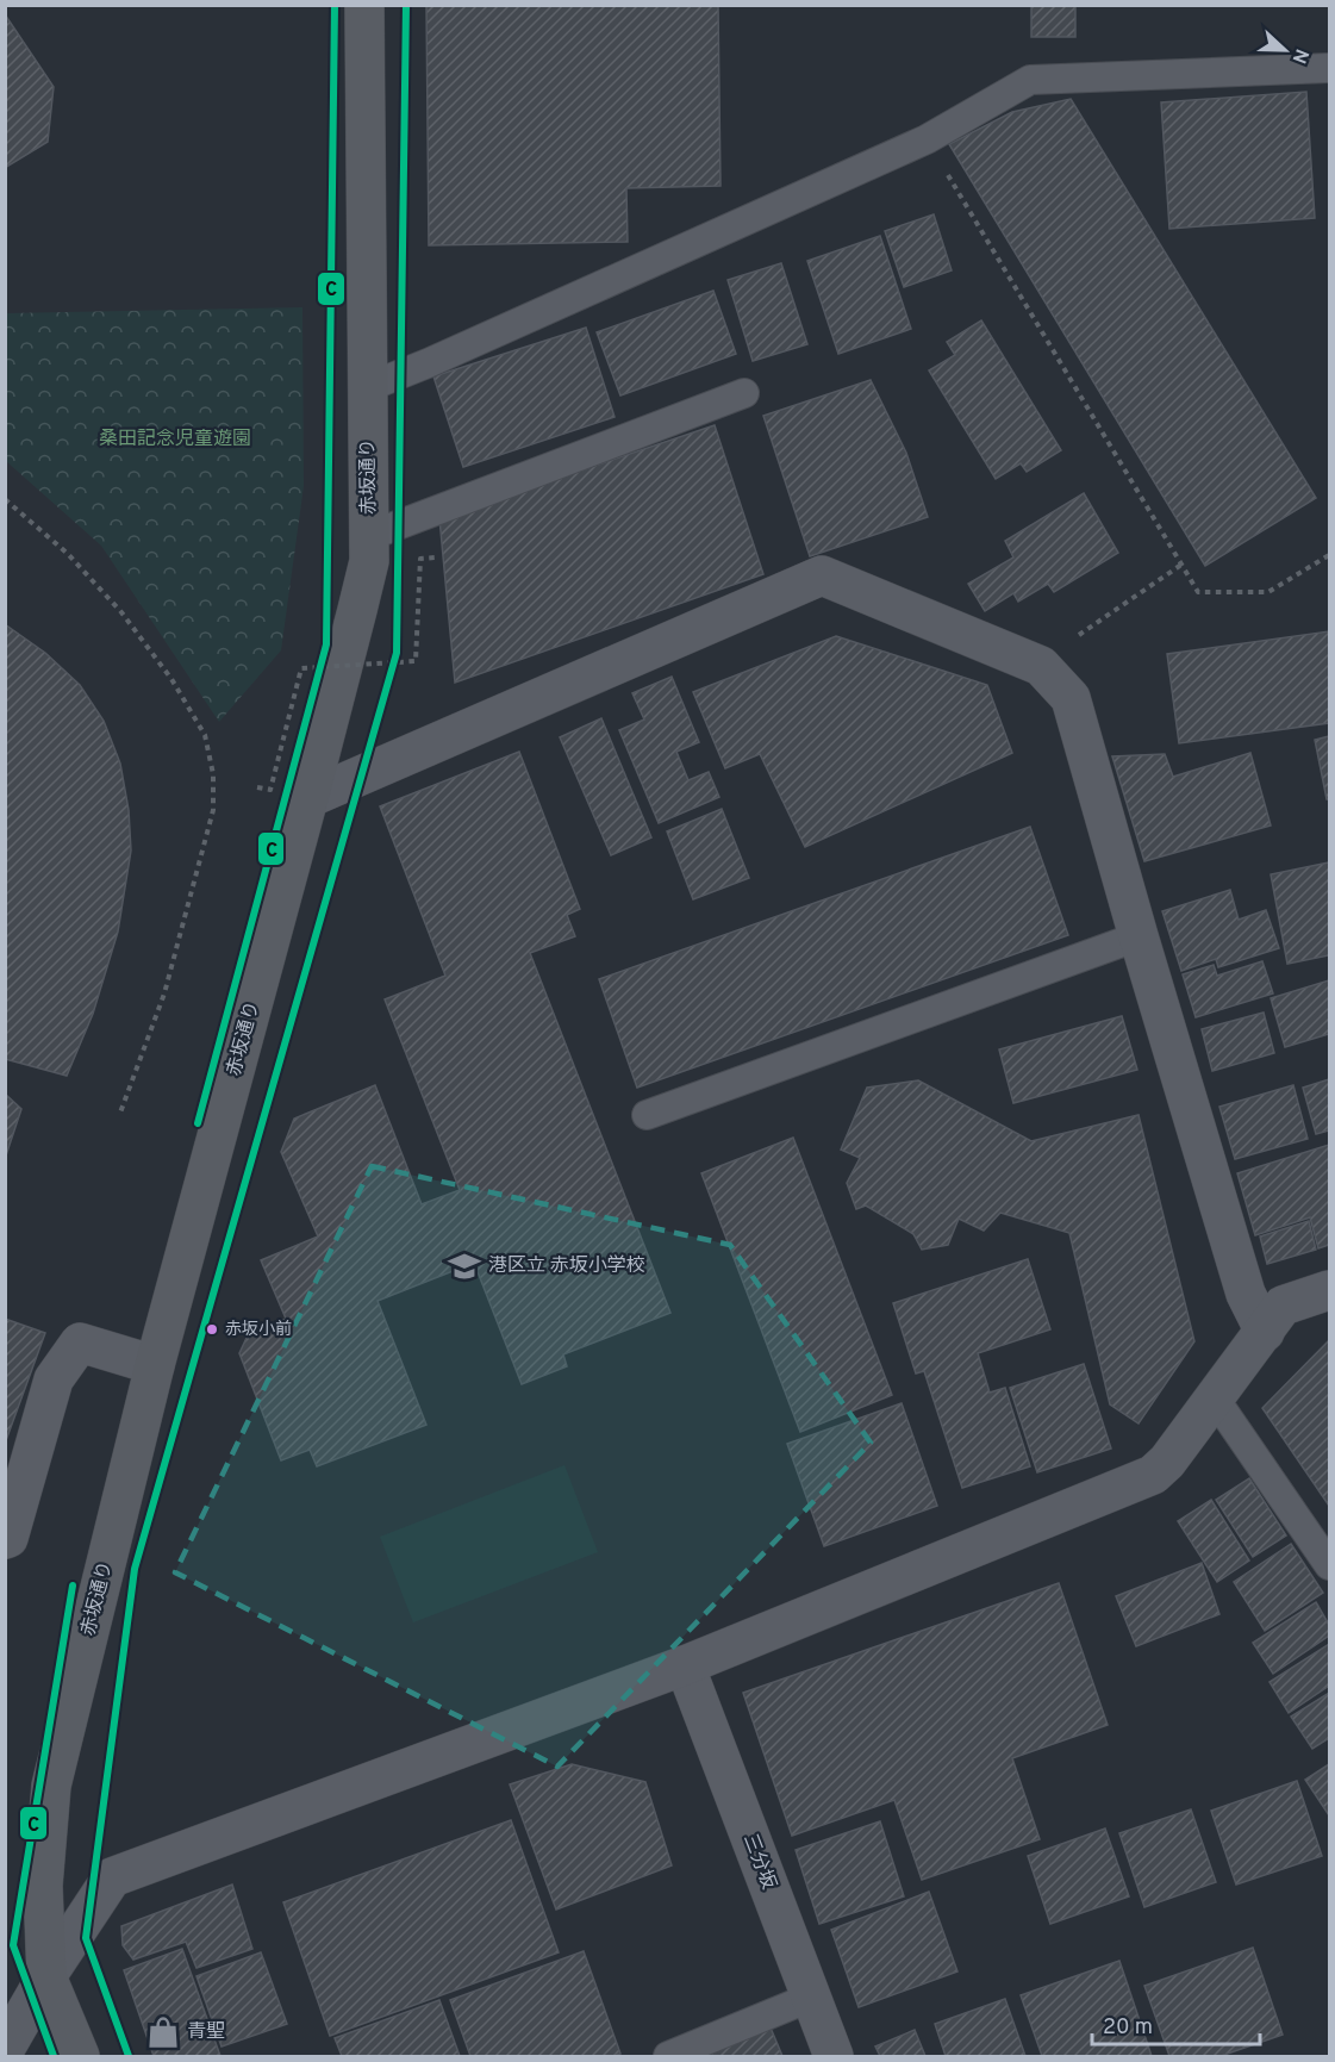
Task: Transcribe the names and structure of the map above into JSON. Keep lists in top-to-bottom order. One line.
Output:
{"streets":{"main road":["赤坂通り"],"street":["三分坂"]},"parks":["桑田記念児童遊園"],"places":{"school or university":["港区立 赤坂小学校"],"other":["赤坂小前"],"shop":["青聖"]},"lines":["transit line C"],"scale_bar":"20 m","north":"right"}
